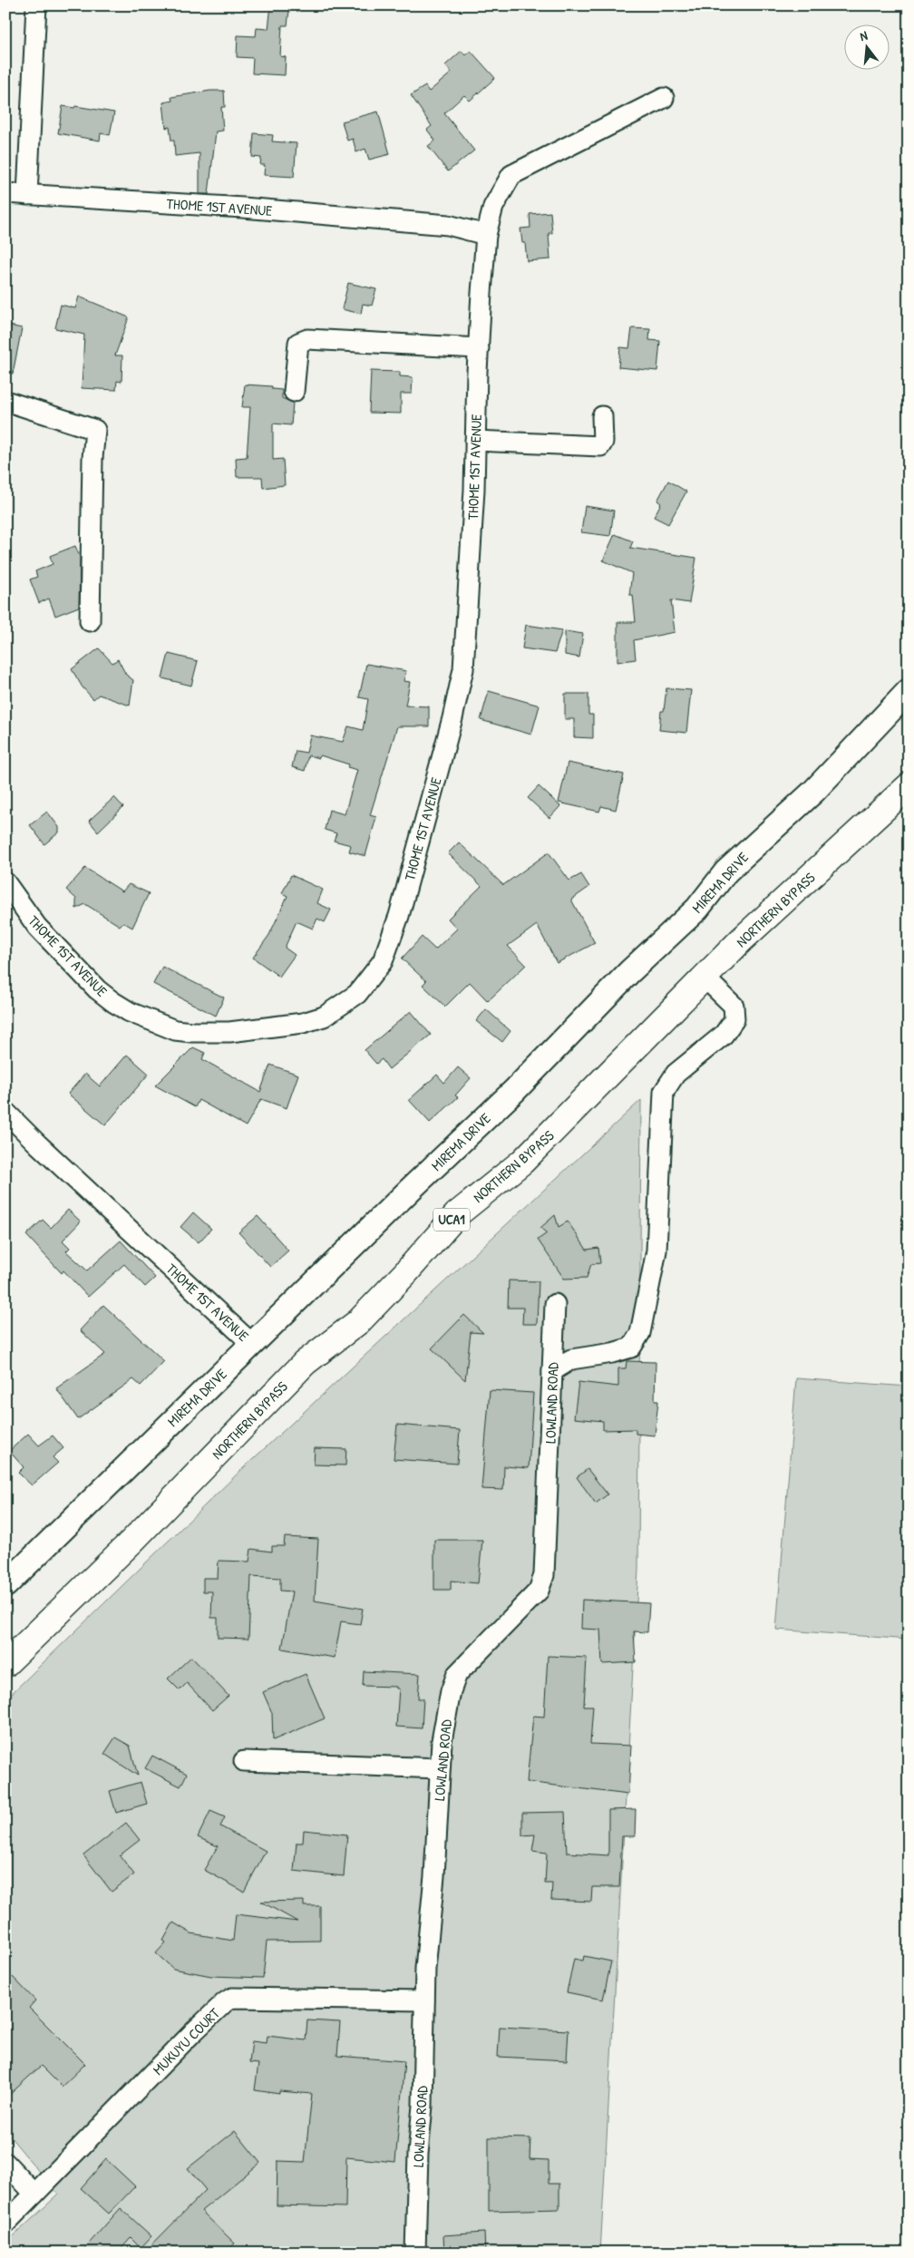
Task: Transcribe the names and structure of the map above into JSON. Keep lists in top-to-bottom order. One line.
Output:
{"streets":{"main road":["NORTHERN BYPASS","UCA1"],"street":["THOME 1ST AVENUE","MIREMA DRIVE","LOWLAND ROAD","MUKUYU COURT"]},"crossings":[["THOME 1ST AVENUE","MIREMA DRIVE"],["LOWLAND ROAD","MUKUYU COURT"]],"north":"top"}
